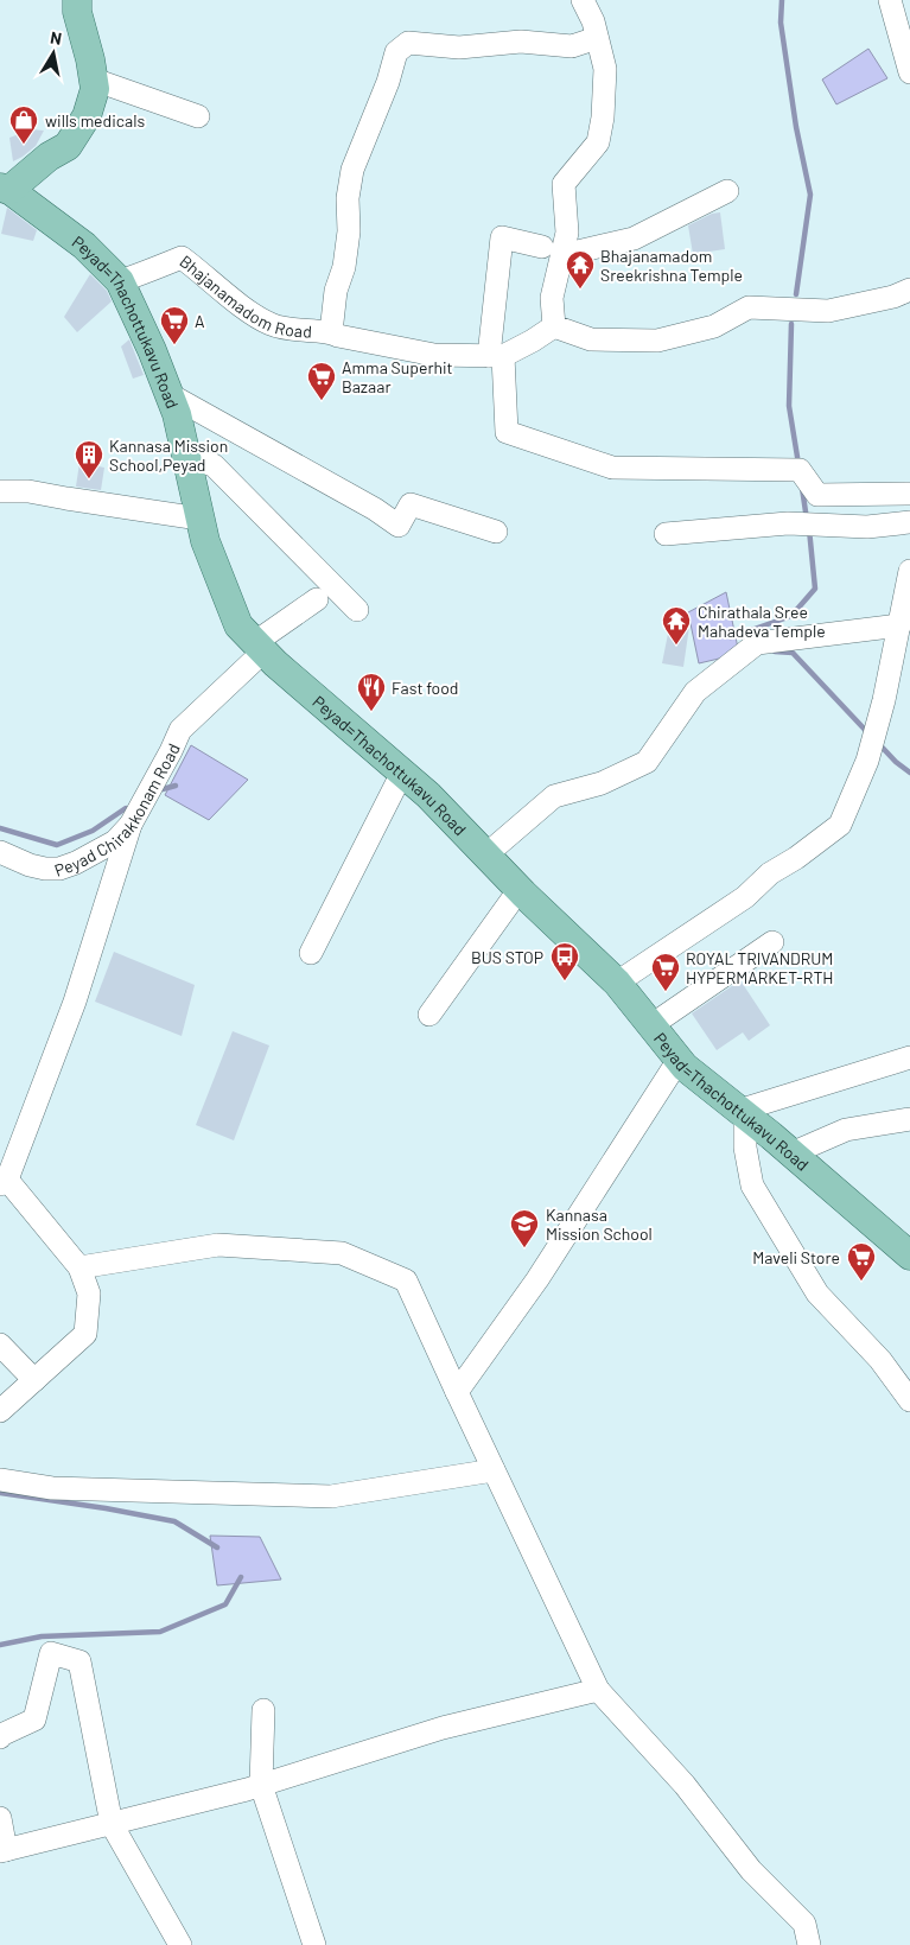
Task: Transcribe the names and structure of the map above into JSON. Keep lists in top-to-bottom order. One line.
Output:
{"streets":{"main road":["Peyad=Thachottukavu Road"],"street":["Bhajanamadom Road","Peyad Chirakkonam Road"]},"crossings":[["Bhajanamadom Road","Peyad=Thachottukavu Road"],["Peyad=Thachottukavu Road","Peyad Chirakkonam Road"]],"places":{"shop":["wills medicals"],"temple":["Bhajanamadom Sreekrishna Temple","Chirathala Sree Mahadeva Temple"],"supermarket":["A","Amma Superhit Bazaar","ROYAL TRIVANDRUM HYPERMARKET-RTH","Maveli Store"],"building":["Kannasa Mission School,Peyad"],"restaurant":["Fast food"],"bus stop":["BUS STOP"],"school or university":["Kannasa Mission School"]},"north":"top"}
